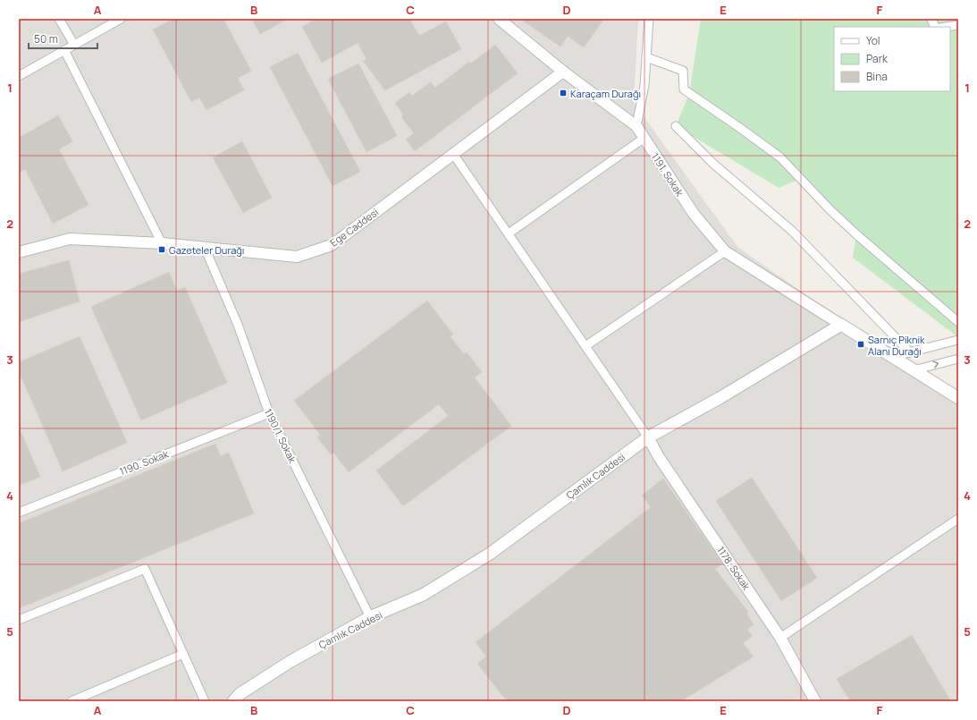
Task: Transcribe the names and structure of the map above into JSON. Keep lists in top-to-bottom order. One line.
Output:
{"streets":{"main road":["Çamlık Caddesi"],"street":["1191. Sokak","Ege Caddesi","1190/1. Sokak","1190. Sokak","1178. Sokak"]},"crossings":[["1191. Sokak","Ege Caddesi"],["1191. Sokak","Çamlık Caddesi"],["Ege Caddesi","1190/1. Sokak"],["1190/1. Sokak","1190. Sokak"],["1190/1. Sokak","Çamlık Caddesi"],["Çamlık Caddesi","1178. Sokak"]],"places":{"transit":["Karaçam Durağı","Gazeteler Durağı","Sarnıç Piknik Alanı Durağı"]},"legend":["Yol","Park","Bina"],"scale_bar":"50 m","grid":{"columns":["A","B","C","D","E","F"],"rows":["1","2","3","4","5"]}}
